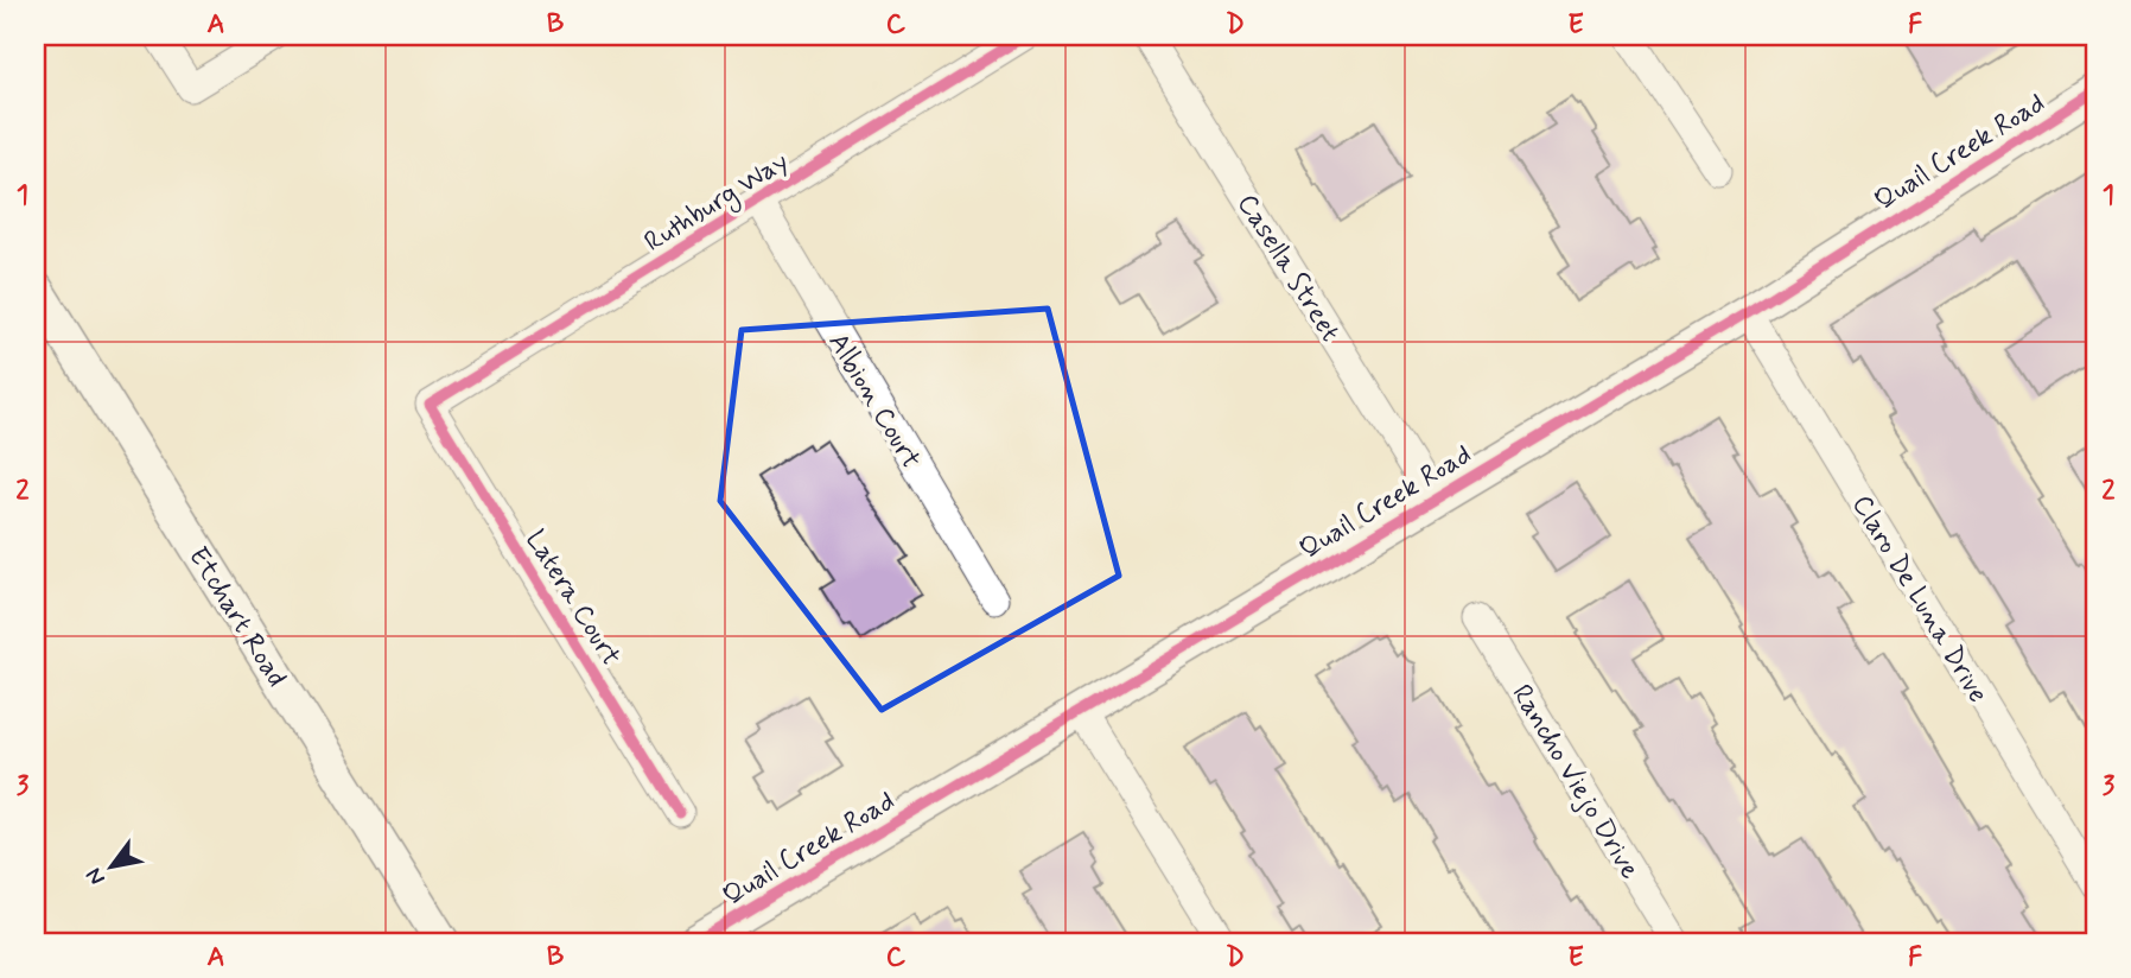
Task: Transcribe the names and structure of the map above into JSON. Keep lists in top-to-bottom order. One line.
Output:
{"streets":{"street":["Quail Creek Road","Ruthburg Way","Casella Street","Albion Court","Latera Court","Claro De Luna Drive","Etchart Road","Rancho Viejo Drive"]},"crossings":[["Quail Creek Road","Casella Street"],["Quail Creek Road","Claro De Luna Drive"],["Ruthburg Way","Albion Court"],["Ruthburg Way","Latera Court"]],"north":"bottom left","grid":{"columns":["A","B","C","D","E","F"],"rows":["1","2","3"]}}
